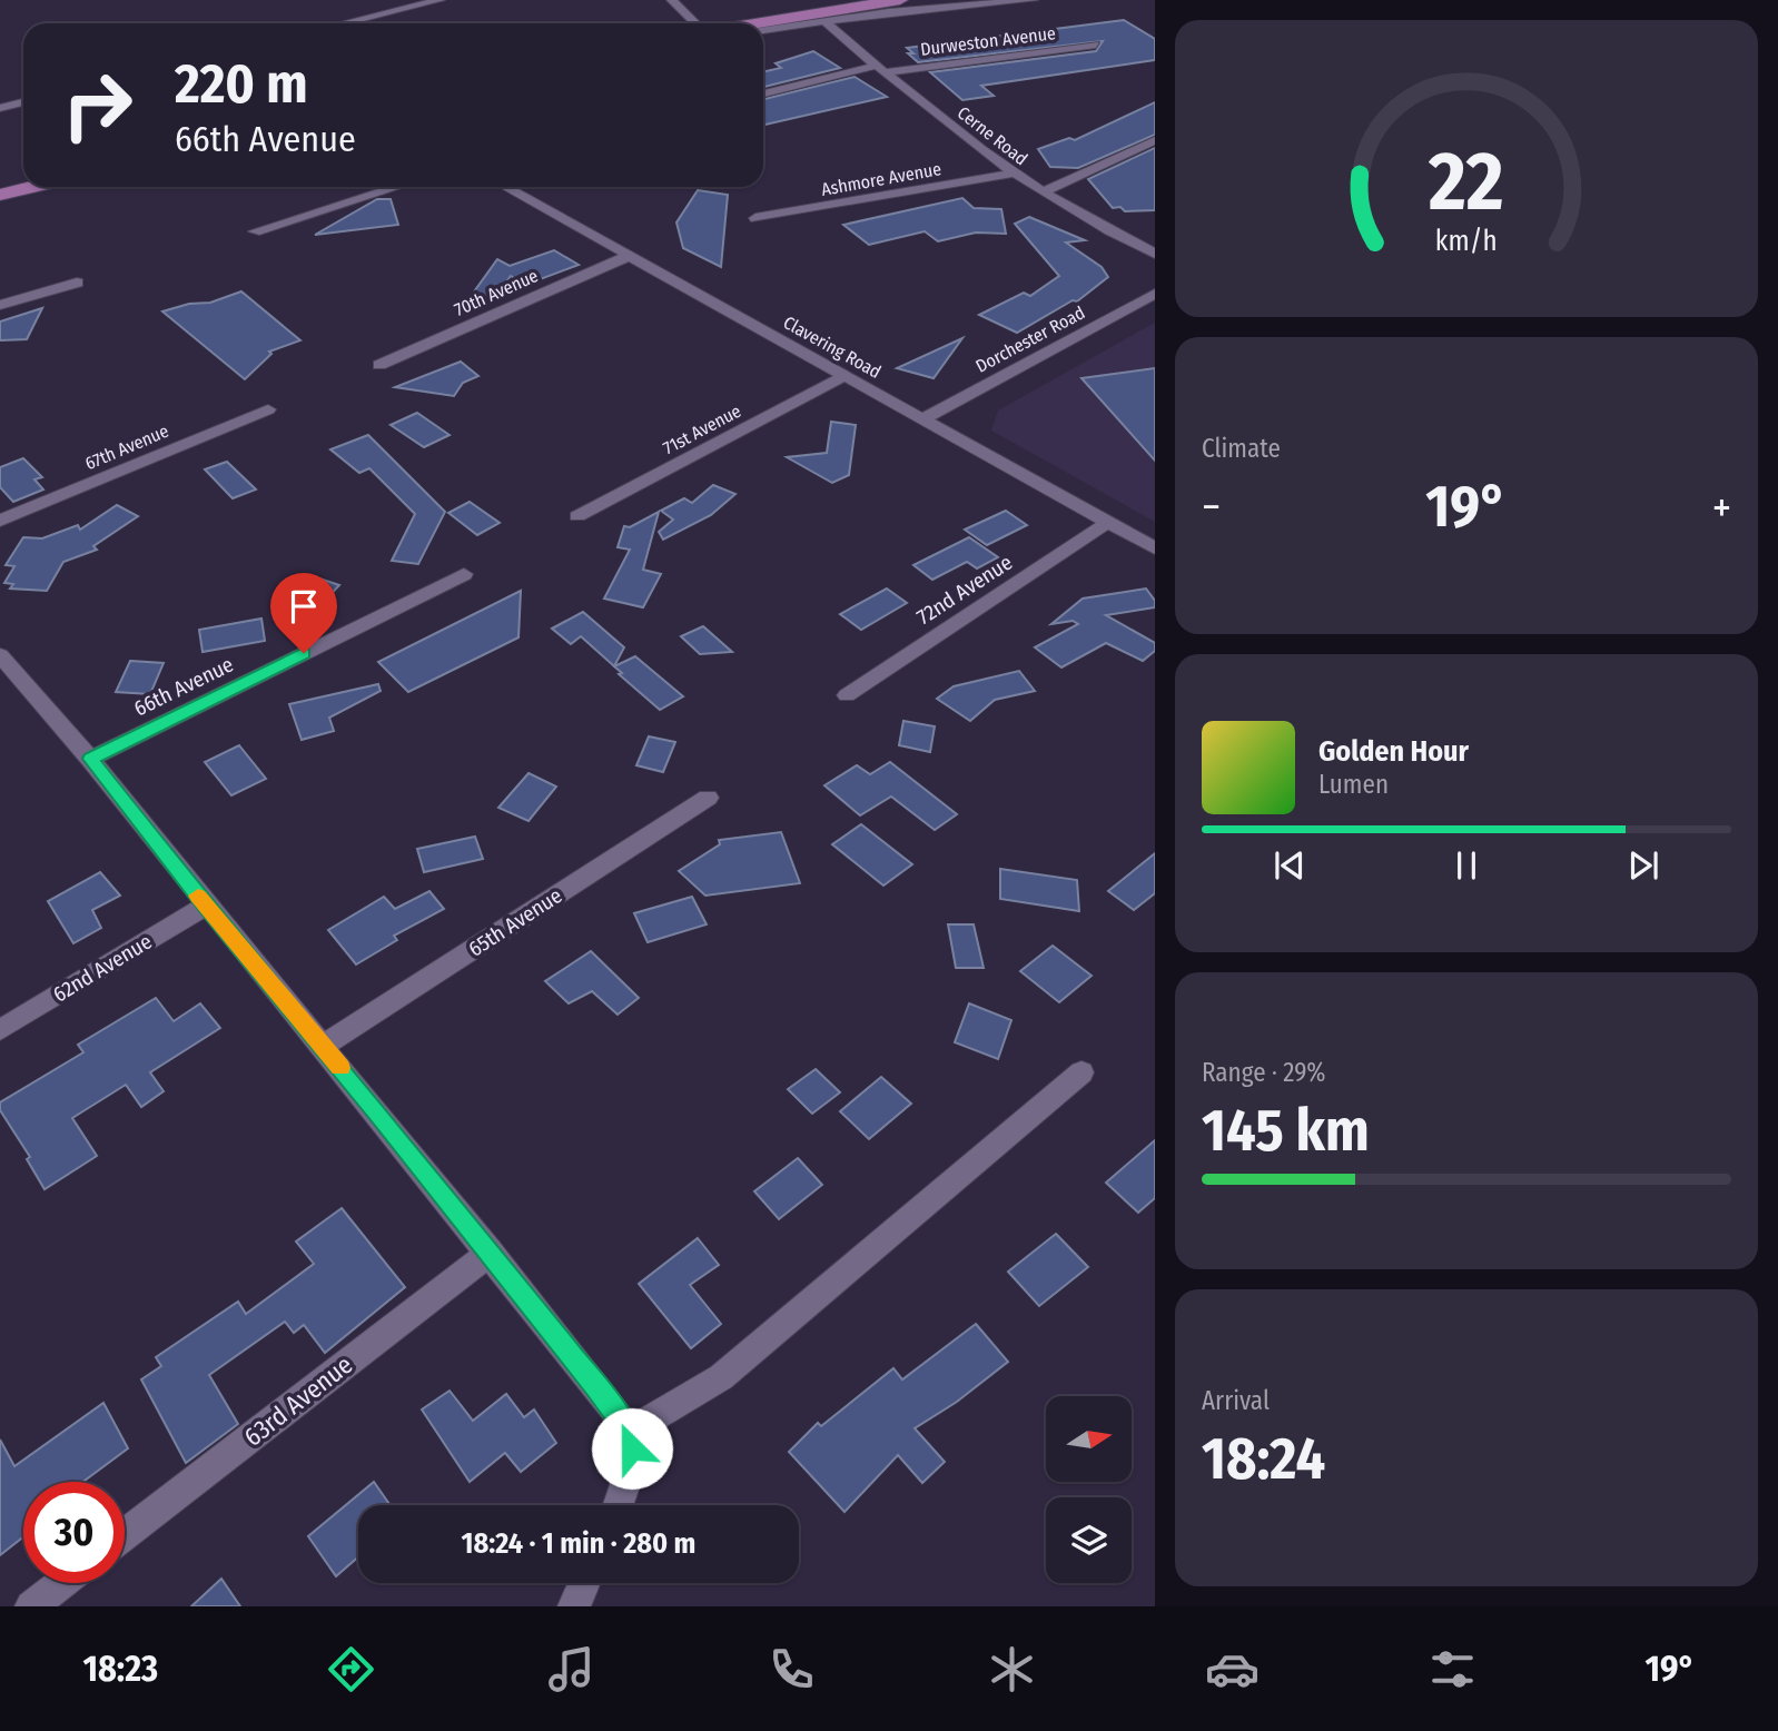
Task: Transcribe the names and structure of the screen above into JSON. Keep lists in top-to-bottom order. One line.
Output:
{"streets":{"street":["Durweston Avenue","Cerne Road","Ashmore Avenue","70th Avenue","Dorchester Road","Clavering Road","71st Avenue","67th Avenue","72nd Avenue","66th Avenue","65th Avenue","62nd Avenue","63rd Avenue"]},"crossings":[["Durweston Avenue","Cerne Road"],["Cerne Road","Ashmore Avenue"],["70th Avenue","Clavering Road"],["Dorchester Road","Clavering Road"],["Clavering Road","71st Avenue"],["Clavering Road","72nd Avenue"]],"north":"right","page":{"turn":["220 m","66th Avenue"],"tile":["Climate",["Range · 29%","145 km"],["Arrival","18:24"]],"heat":["−","19°","+"],"song":["Golden Hour","Lumen"],"limit":"30","trip":"18:24 · 1 min · 280 m","tabs":["18:23","19°"],"gauge":["22","km/h"]}}
